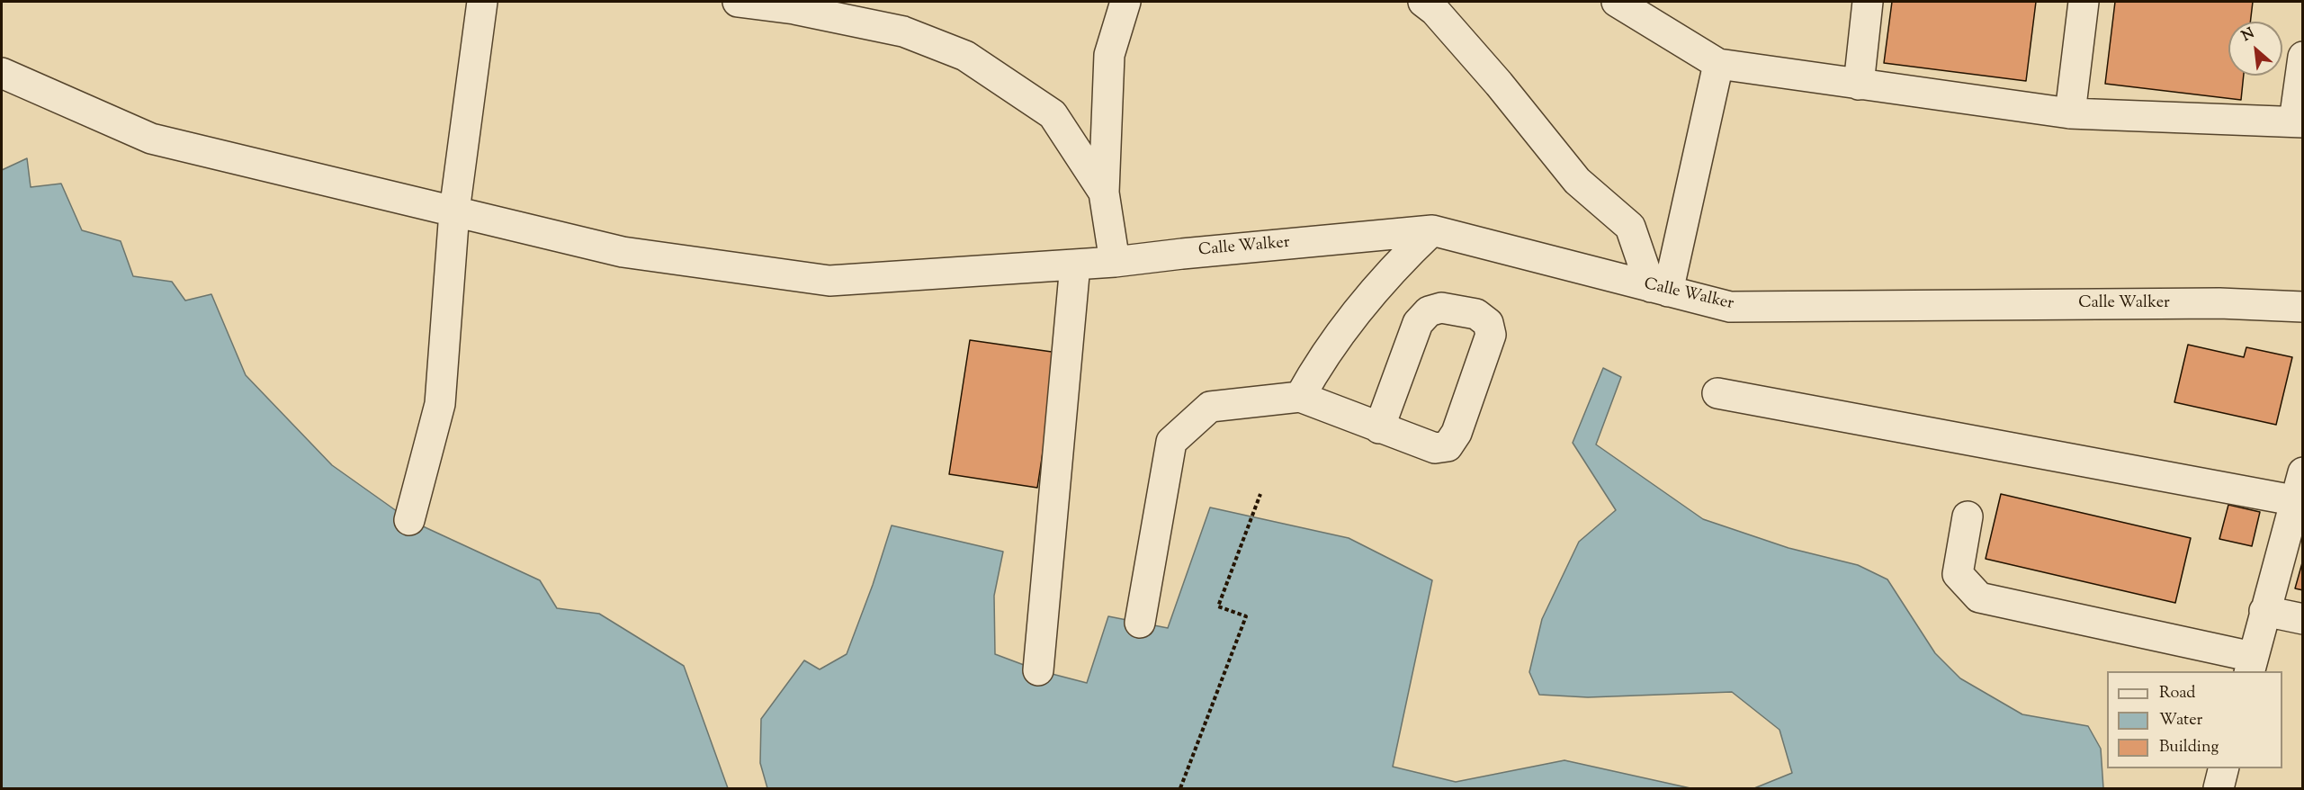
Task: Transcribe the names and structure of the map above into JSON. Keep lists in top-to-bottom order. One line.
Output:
{"streets":{"street":["Calle Walker"]},"legend":["Road","Water","Building"],"north":"top left"}
